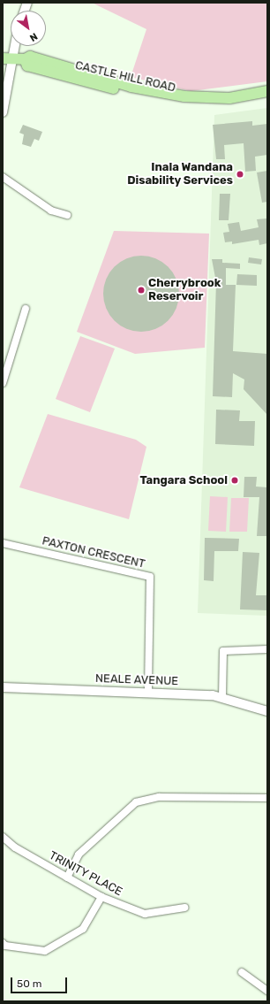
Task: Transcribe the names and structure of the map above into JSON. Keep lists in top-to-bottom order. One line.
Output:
{"streets":{"main road":["CASTLE HILL ROAD"],"street":["PAXTON CRESCENT","NEALE AVENUE","TRINITY PLACE"]},"crossings":[["PAXTON CRESCENT","NEALE AVENUE"]],"places":["Inala Wandana Disability Services","Cherrybrook Reservoir","Tangara School"],"scale_bar":"50 m","north":"bottom right"}
